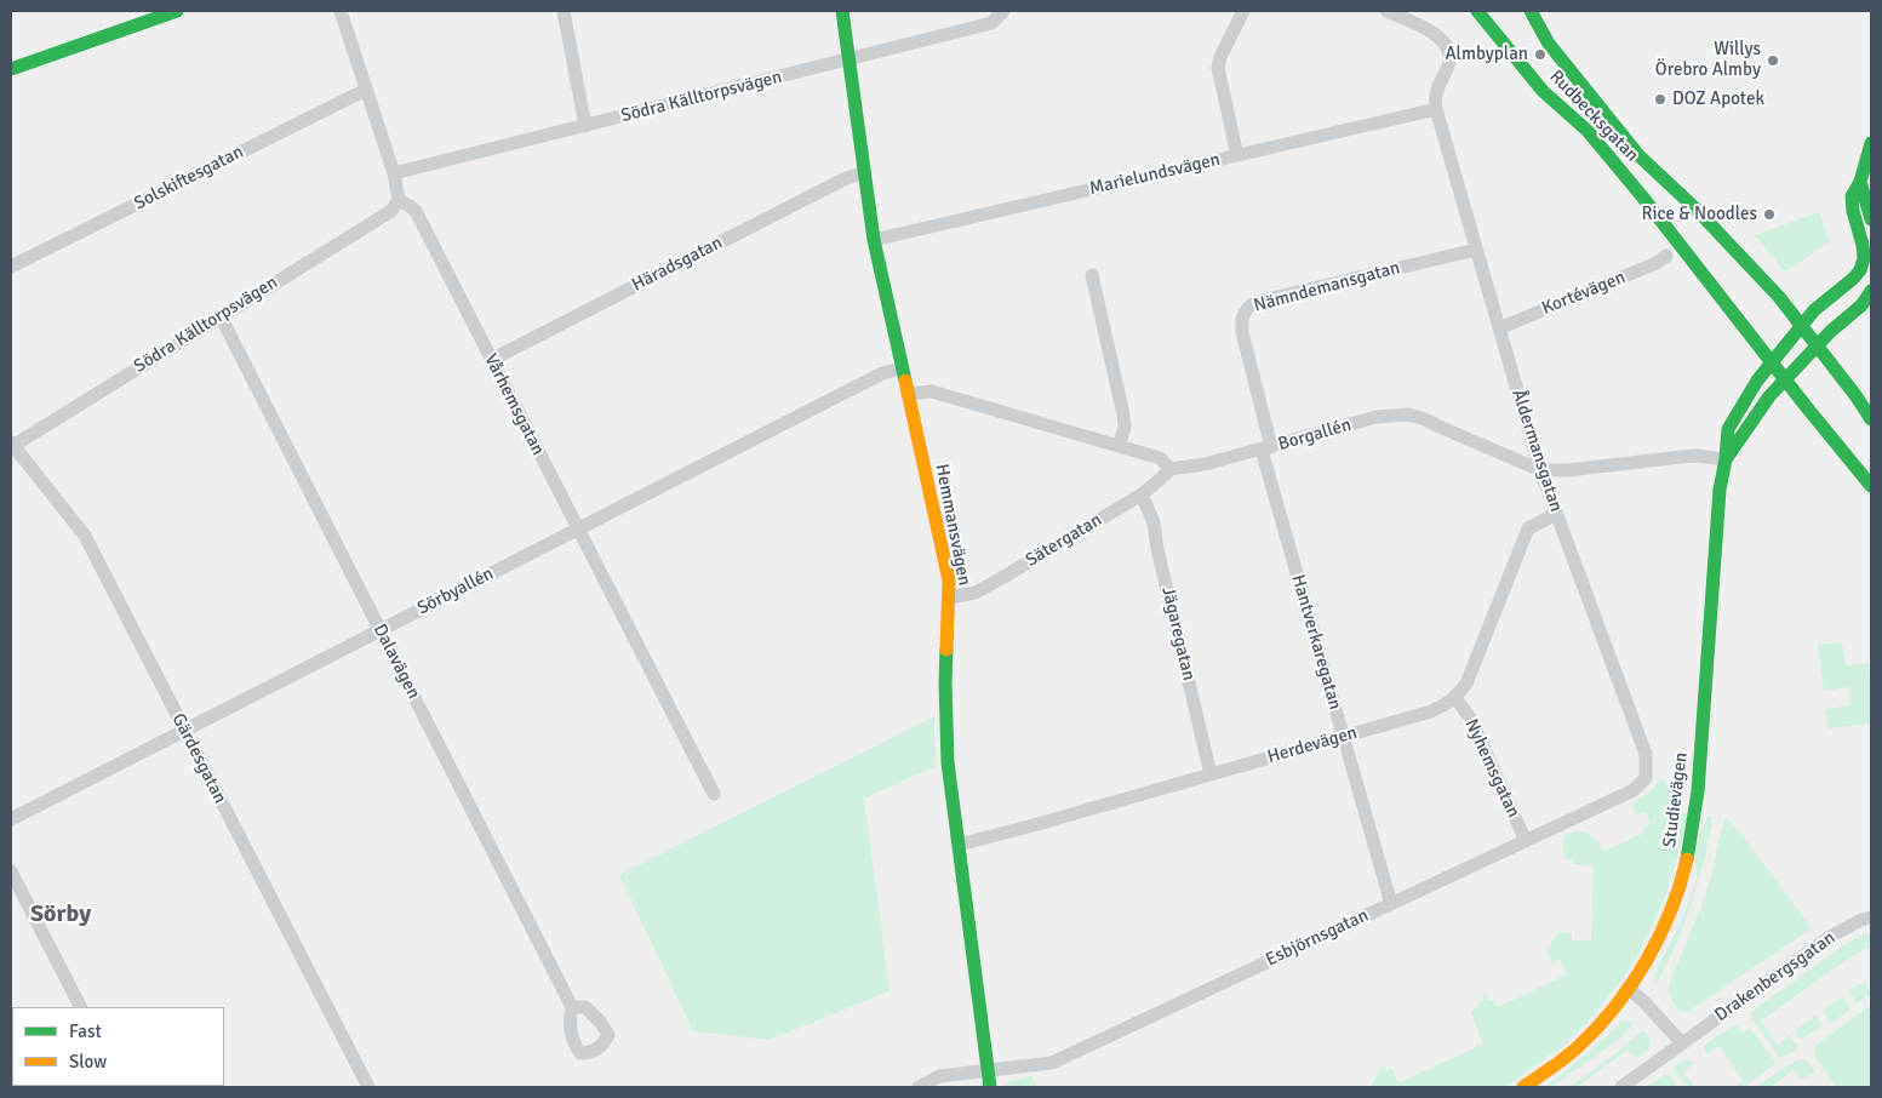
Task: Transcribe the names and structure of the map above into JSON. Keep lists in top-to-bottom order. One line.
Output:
{"streets":{"street":["Södra Källtorpsvägen","Rudbecksgatan","Marielundsvägen","Solskiftesgatan","Häradsgatan","Nämndemansgatan","Kortévägen","Vårhemsgatan","Borgallén","Åldermansgatan","Hemmansvägen","Sätergatan","Sörbyallén","Jägaregatan","Hantverkaregatan","Dalavägen","Herdevägen","Gärdesgatan","Nyhemsgatan","Studievägen","Esbjörnsgatan","Drakenbergsgatan"]},"crossings":[["Södra Källtorpsvägen","Vårhemsgatan"],["Södra Källtorpsvägen","Hemmansvägen"],["Södra Källtorpsvägen","Dalavägen"],["Södra Källtorpsvägen","Gärdesgatan"],["Rudbecksgatan","Studievägen"],["Marielundsvägen","Åldermansgatan"],["Marielundsvägen","Hemmansvägen"],["Häradsgatan","Vårhemsgatan"],["Häradsgatan","Hemmansvägen"],["Nämndemansgatan","Borgallén"],["Nämndemansgatan","Åldermansgatan"],["Nämndemansgatan","Hantverkaregatan"],["Kortévägen","Åldermansgatan"],["Vårhemsgatan","Sörbyallén"],["Borgallén","Åldermansgatan"],["Borgallén","Sätergatan"],["Borgallén","Hantverkaregatan"],["Borgallén","Studievägen"],["Åldermansgatan","Esbjörnsgatan"],["Hemmansvägen","Sätergatan"],["Hemmansvägen","Sörbyallén"],["Hemmansvägen","Herdevägen"],["Hemmansvägen","Esbjörnsgatan"],["Sätergatan","Jägaregatan"],["Sörbyallén","Dalavägen"],["Sörbyallén","Gärdesgatan"],["Jägaregatan","Herdevägen"],["Hantverkaregatan","Herdevägen"],["Hantverkaregatan","Esbjörnsgatan"],["Herdevägen","Nyhemsgatan"],["Nyhemsgatan","Esbjörnsgatan"]],"districts":["Sörby"],"places":["Almbyplan","Willys Örebro Almby","DOZ Apotek","Rice & Noodles"],"legend":["Fast","Slow"]}
